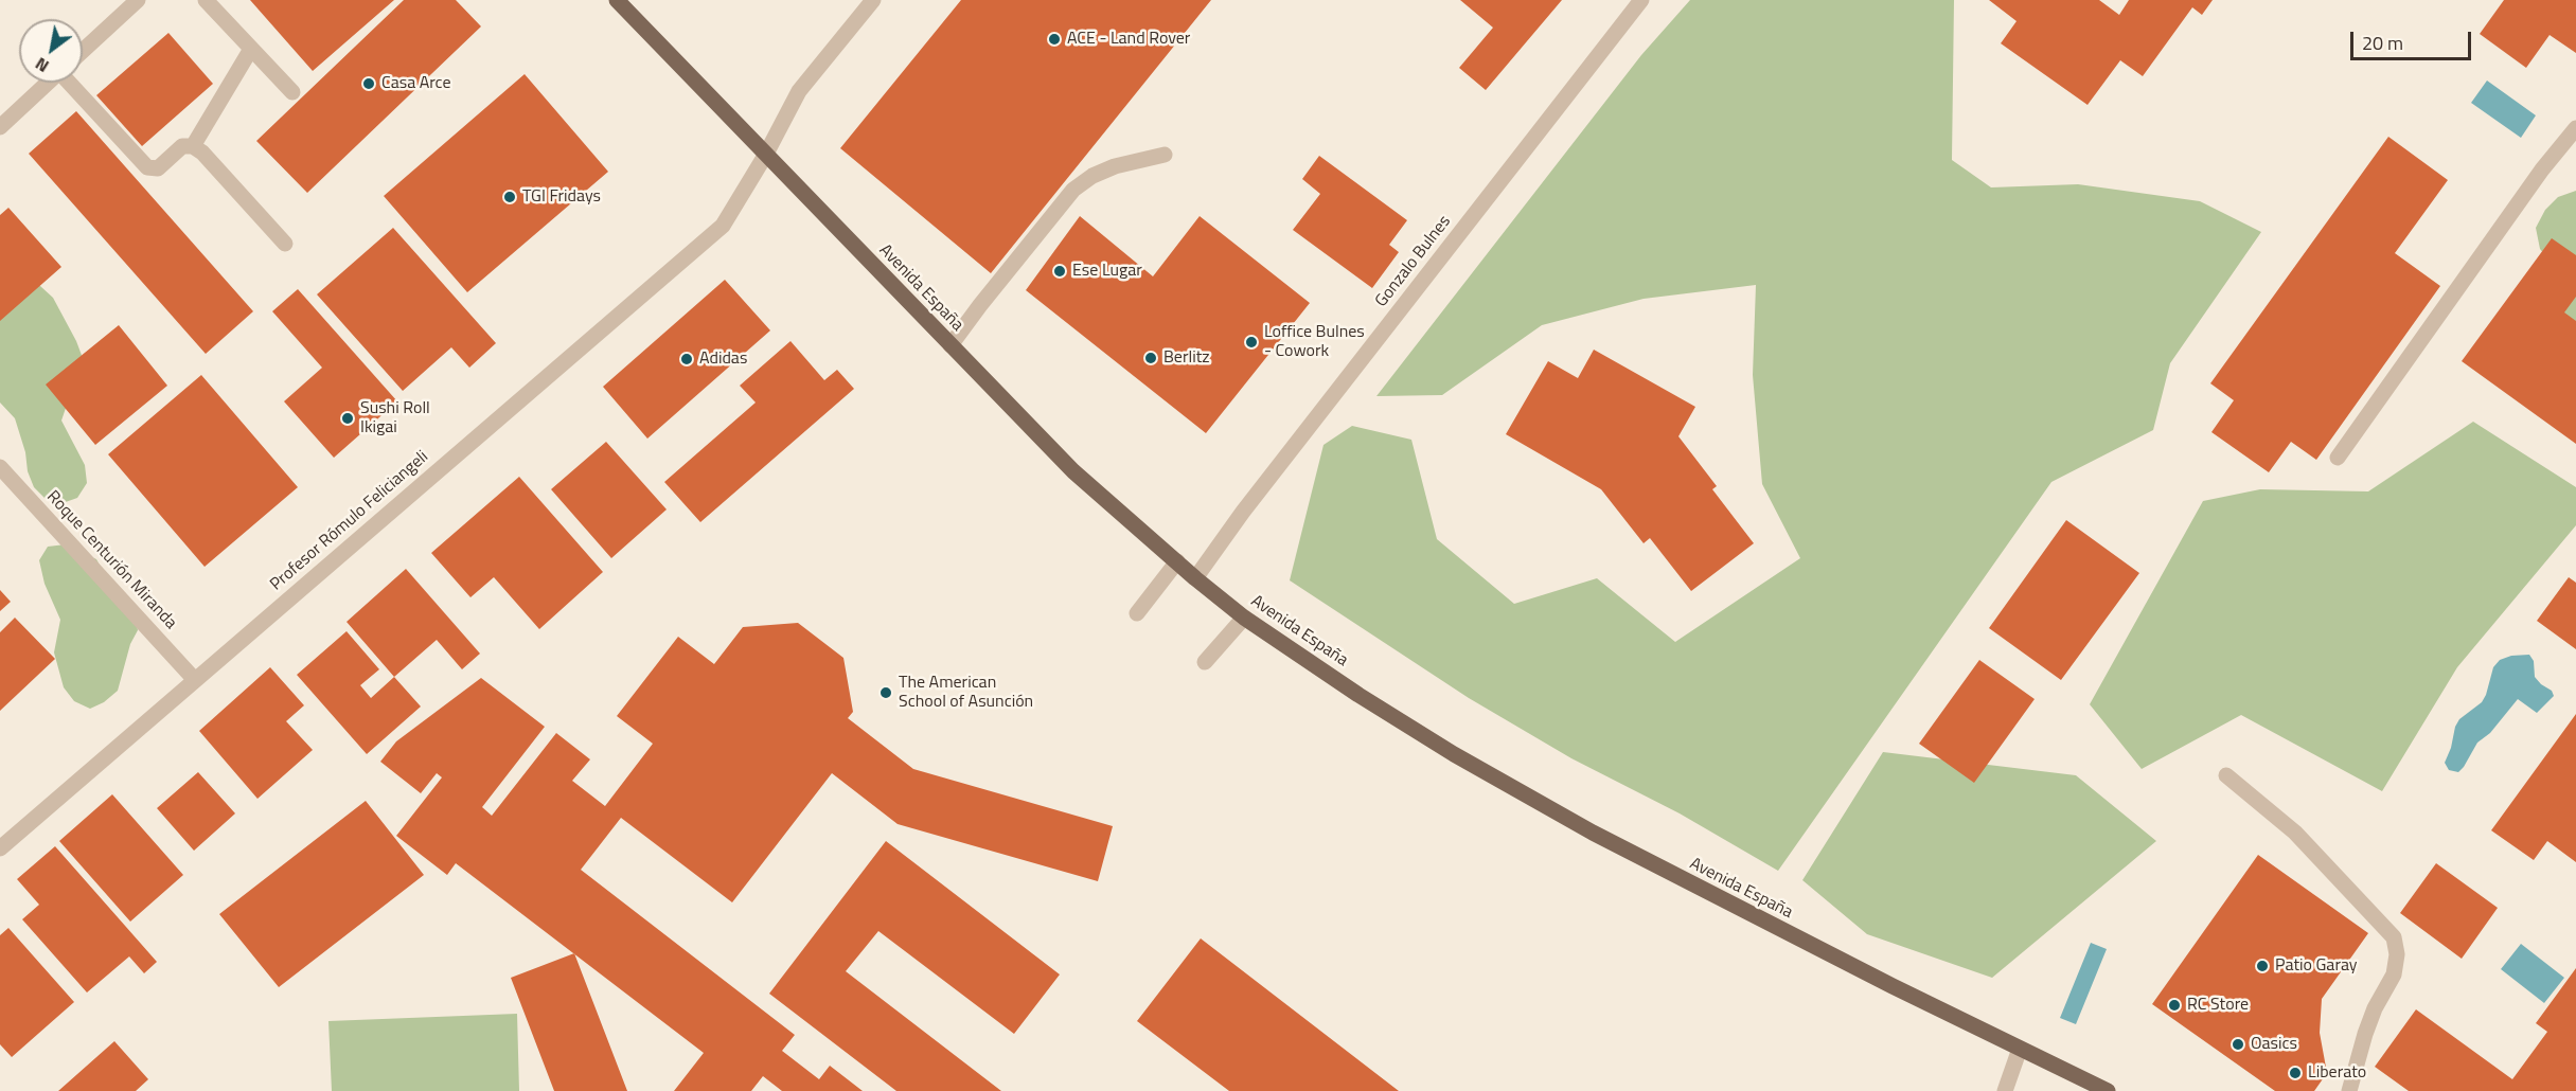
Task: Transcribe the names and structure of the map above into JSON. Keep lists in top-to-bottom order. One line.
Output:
{"streets":{"main road":["Avenida España"],"street":["Gonzalo Bulnes","Profesor Rómulo Feliciangeli","Roque Centurión Miranda"]},"crossings":[["Gonzalo Bulnes","Avenida España"],["Avenida España","Profesor Rómulo Feliciangeli"],["Profesor Rómulo Feliciangeli","Roque Centurión Miranda"]],"places":["ACE - Land Rover","Casa Arce","TGI Fridays","Ese Lugar","Loffice Bulnes - Cowork","Berlitz","Adidas","Sushi Roll Ikigai","The American School of Asunción","Patio Garay","RC Store","Oasics","Liberato"],"scale_bar":"20 m","north":"bottom left"}
